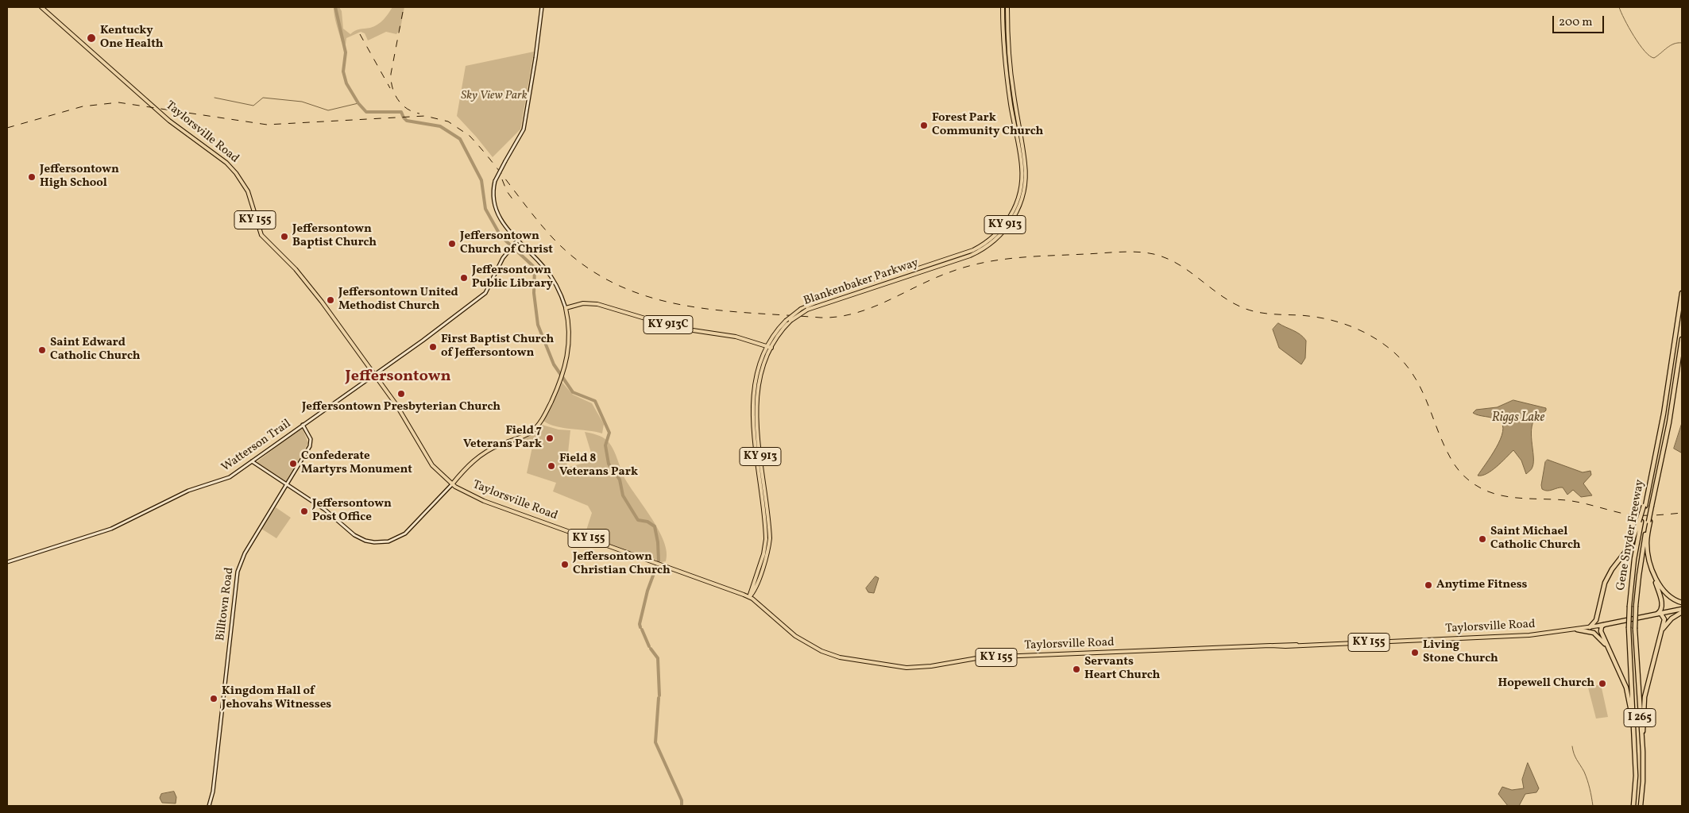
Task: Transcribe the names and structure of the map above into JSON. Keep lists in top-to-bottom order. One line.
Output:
{"streets":{"highway":["Taylorsville Road","KY 155","Gene Snyder Freeway","I 265"],"main road":["KY 913","Blankenbaker Parkway","KY 913C","Watterson Trail","Billtown Road"]},"crossings":[["Taylorsville Road","Blankenbaker Parkway"],["Taylorsville Road","Watterson Trail"],["Blankenbaker Parkway","KY 913C"],["Watterson Trail","Billtown Road"]],"districts":["Jeffersontown"],"water":["Riggs Lake"],"parks":["Sky View Park"],"places":["Kentucky One Health","Forest Park Community Church","Jeffersontown High School","Jeffersontown Baptist Church","Jeffersontown Church of Christ","Jeffersontown Public Library","Jeffersontown United Methodist Church","First Baptist Church of Jeffersontown","Saint Edward Catholic Church","Jeffersontown Presbyterian Church","Field 7 Veterans Park","Confederate Martyrs Monument","Field 8 Veterans Park","Jeffersontown Post Office","Saint Michael Catholic Church","Jeffersontown Christian Church","Anytime Fitness","Living Stone Church","Servants Heart Church","Hopewell Church","Kingdom Hall of Jehovahs Witnesses"],"scale_bar":"200 m"}
